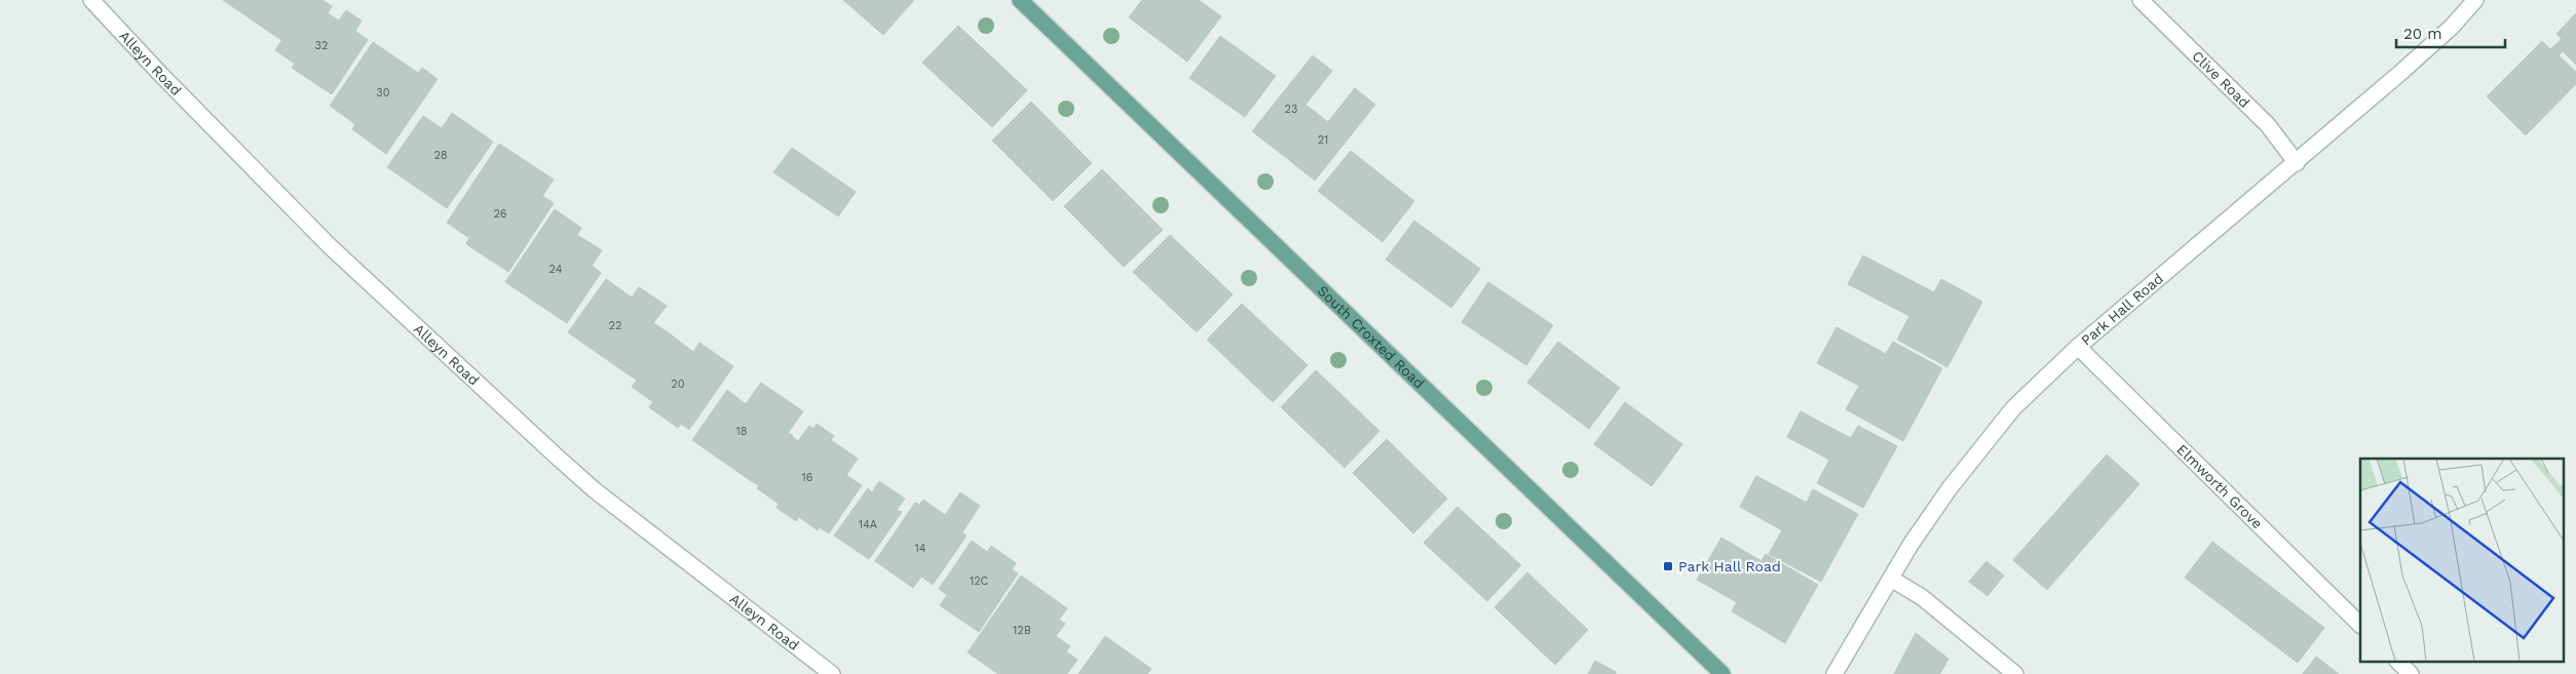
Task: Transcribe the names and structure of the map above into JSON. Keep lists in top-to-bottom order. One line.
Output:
{"streets":{"main road":["South Croxted Road"],"street":["Alleyn Road","Clive Road","Park Hall Road","Elmworth Grove"]},"crossings":[["Clive Road","Park Hall Road"],["Park Hall Road","Elmworth Grove"]],"places":{"transit":["Park Hall Road"]},"house_numbers":["32","30","23","21","28","26","24","22","20","18","16","14A","14","12C","12B"],"scale_bar":"20 m"}
